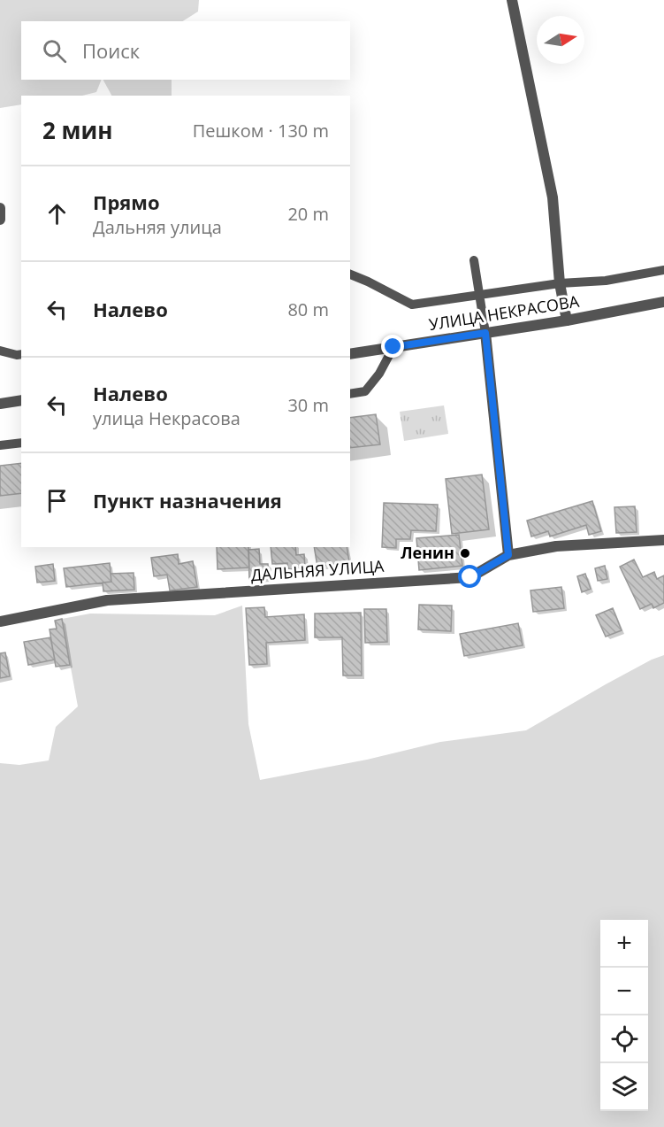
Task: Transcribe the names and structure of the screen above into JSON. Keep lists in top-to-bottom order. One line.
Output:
{"streets":{"street":["УЛИЦА НЕКРАСОВА","ДАЛЬНЯЯ УЛИЦА"]},"places":["Ленин"],"north":"right","page":{"search":"Поиск","heading":["2 мин","Пешком · 130 m"],"list":[["Прямо","Дальняя улица","20 m"],["Налево","80 m"],["Налево","улица Некрасова","30 m"],"Пункт назначения"],"map_buttons":["+","−"]}}
